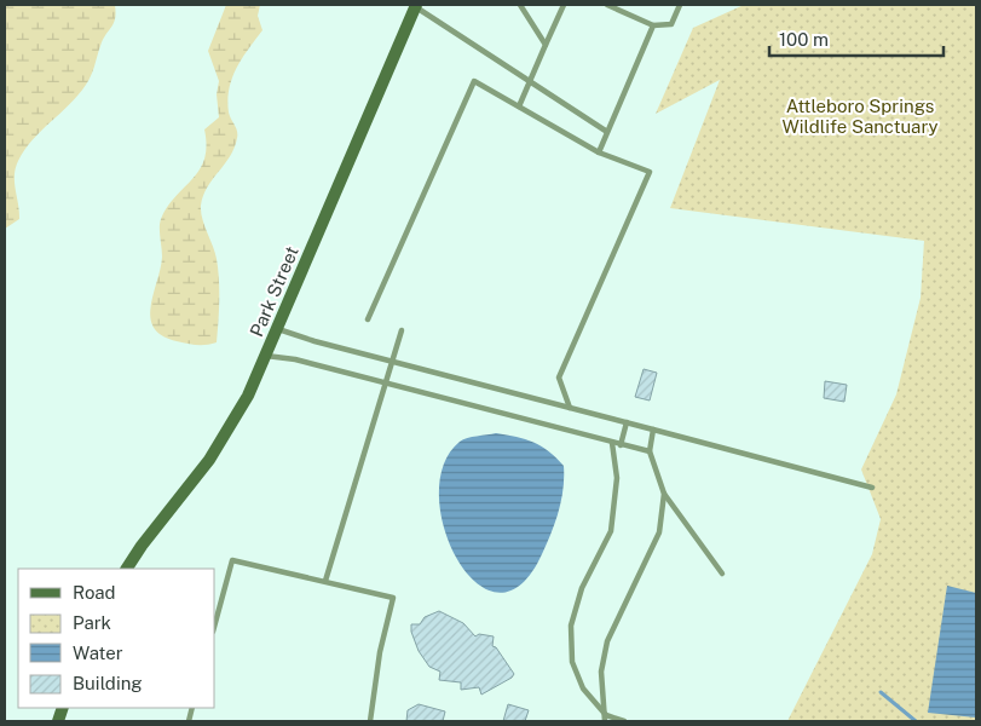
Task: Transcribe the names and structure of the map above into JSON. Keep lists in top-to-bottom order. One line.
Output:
{"streets":{"main road":["Park Street"]},"parks":["Attleboro Springs Wildlife Sanctuary"],"legend":["Road","Park","Water","Building"],"scale_bar":"100 m"}
